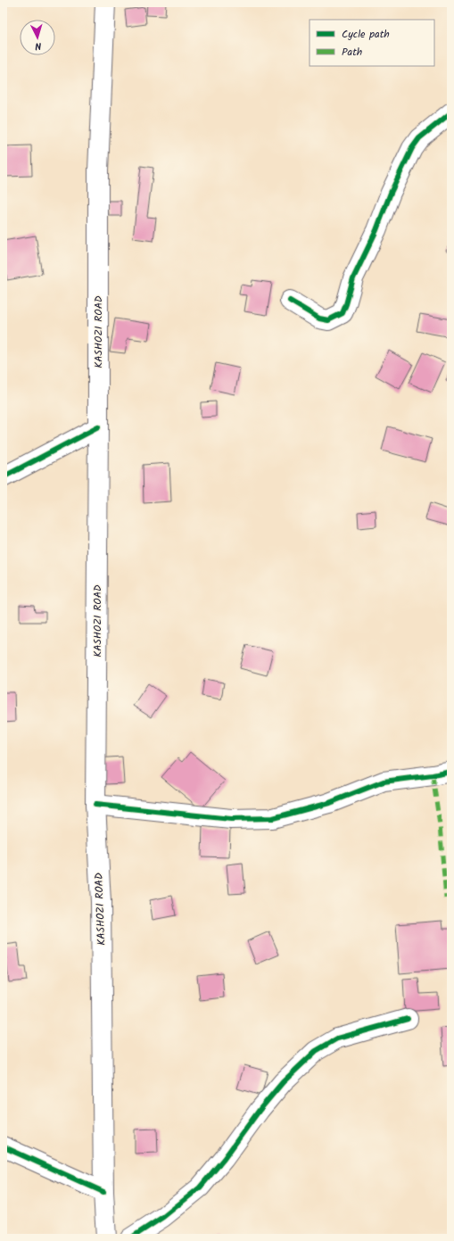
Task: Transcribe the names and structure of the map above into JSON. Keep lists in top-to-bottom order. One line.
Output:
{"streets":{"street":["KASHOZI ROAD"]},"legend":["Cycle path","Path"],"north":"bottom"}
